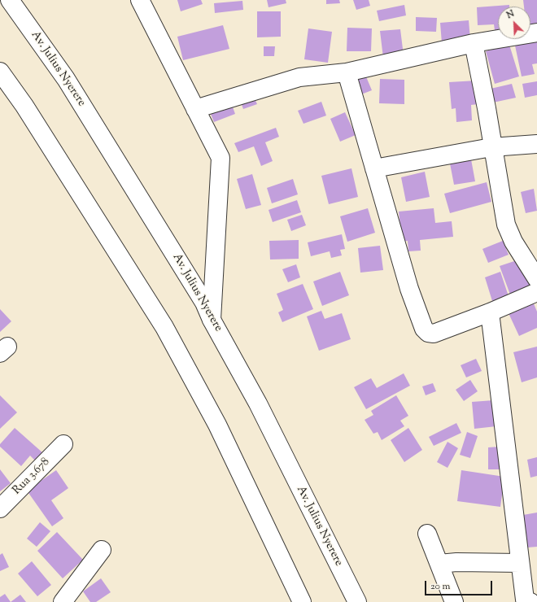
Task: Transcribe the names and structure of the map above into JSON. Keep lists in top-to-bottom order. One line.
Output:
{"streets":{"street":["Av. Julius Nyerere","Rua 3.678"]},"scale_bar":"20 m","north":"top left"}
